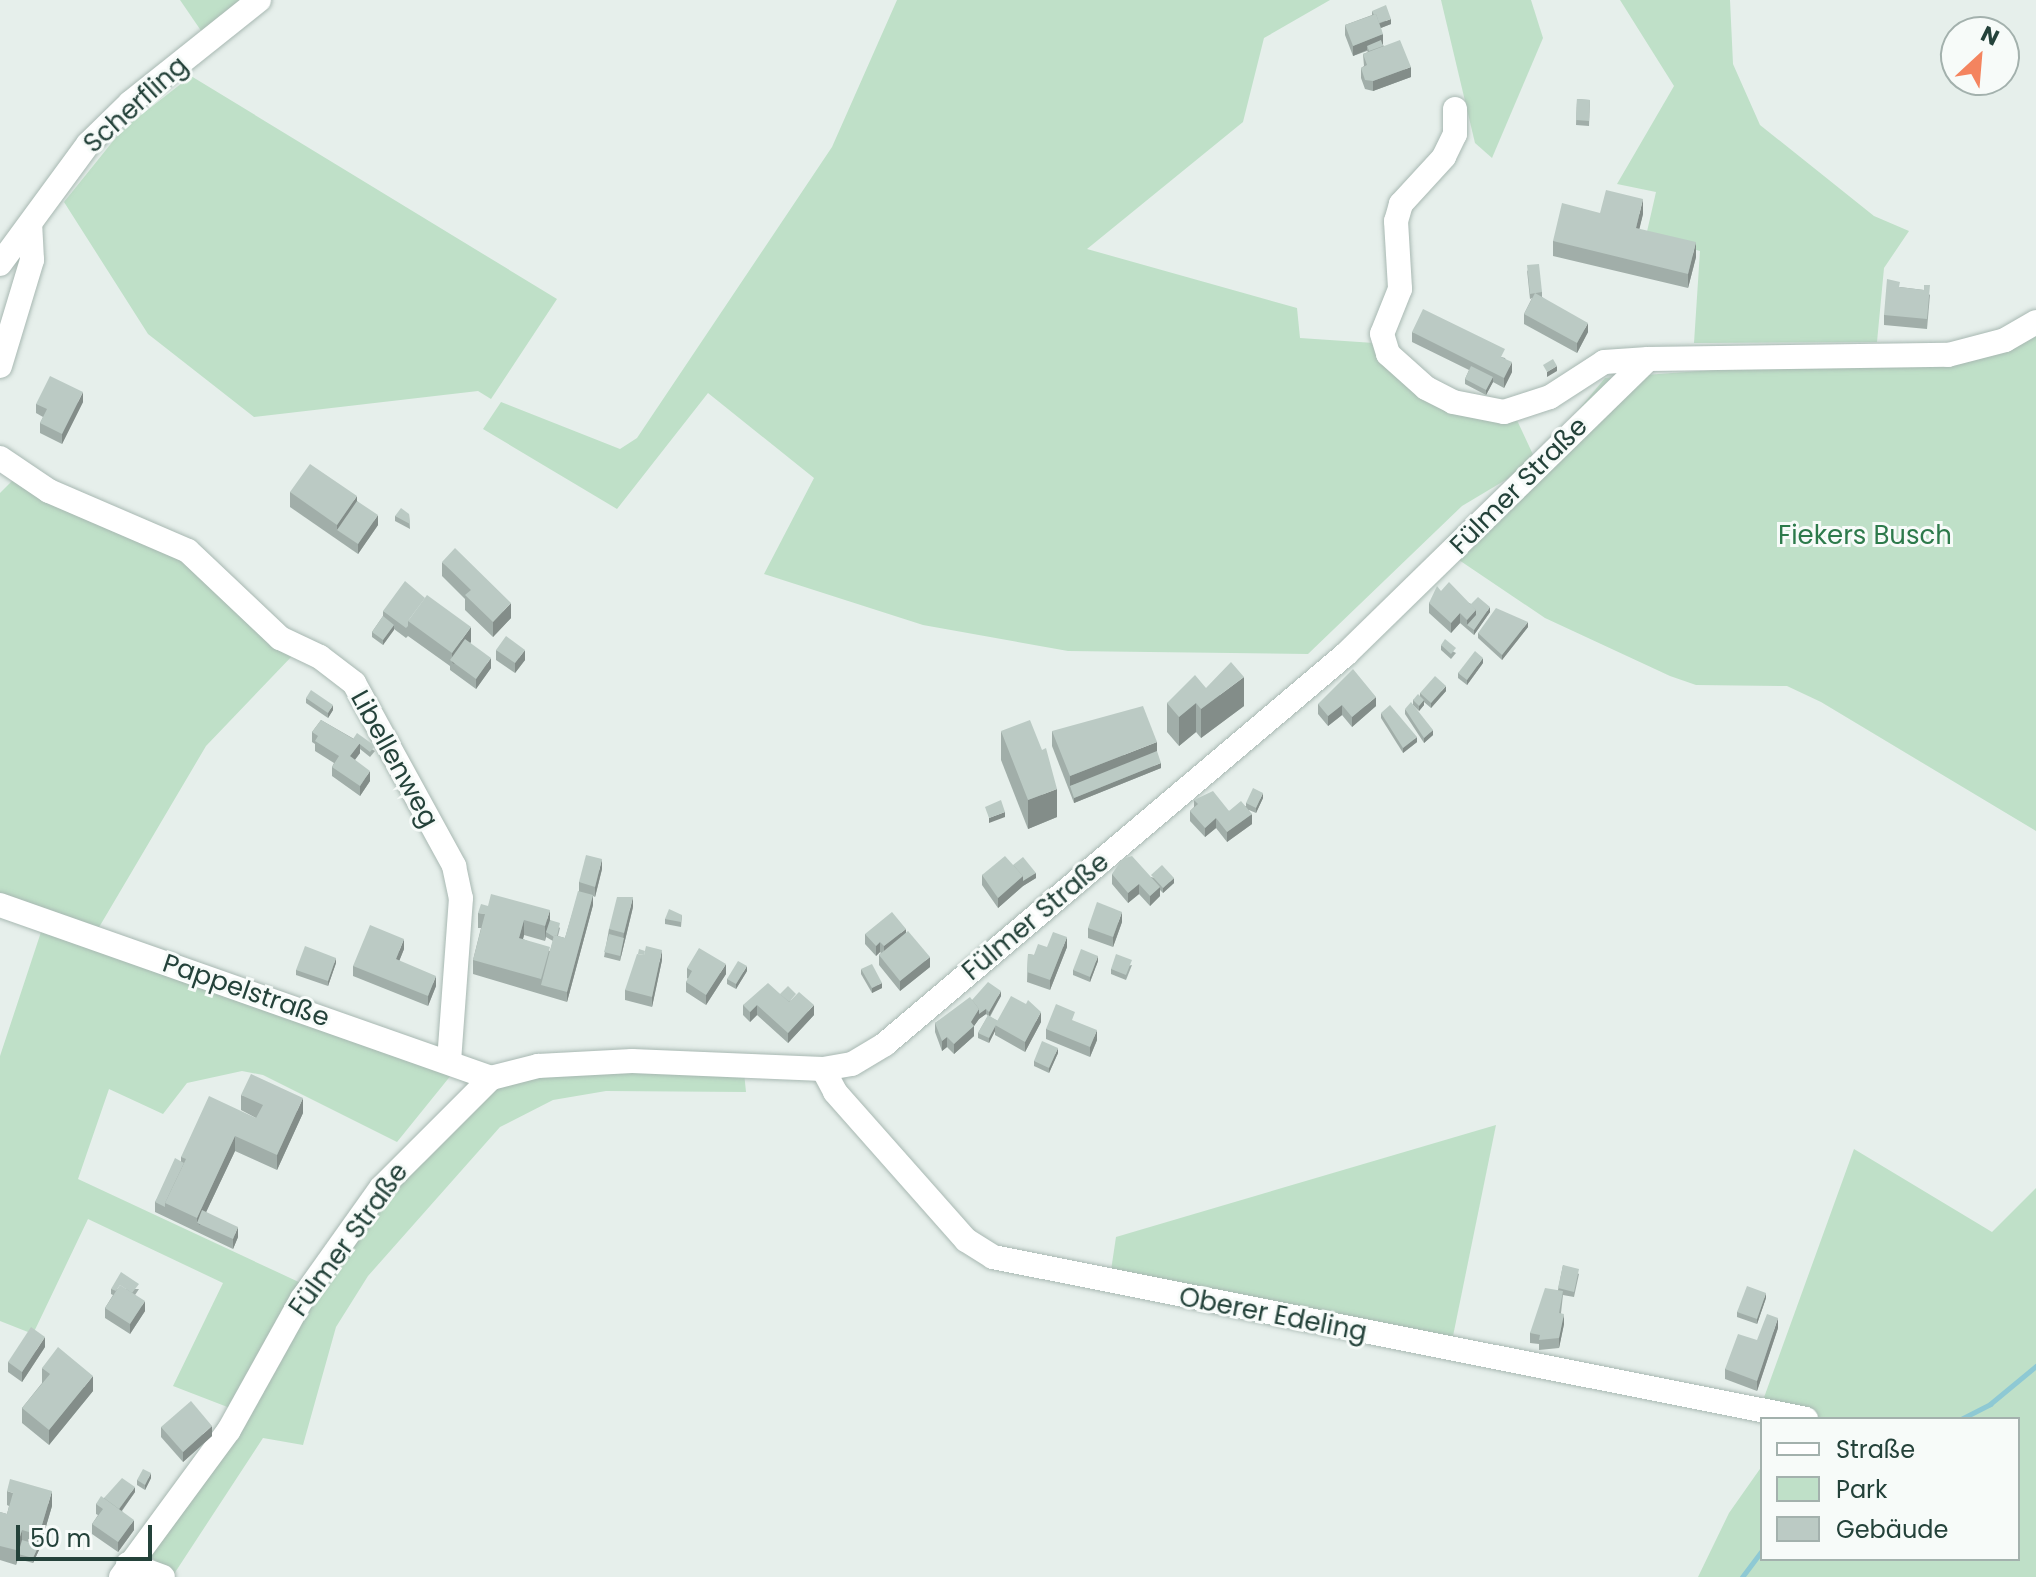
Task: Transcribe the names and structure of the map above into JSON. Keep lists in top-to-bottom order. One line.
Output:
{"streets":{"street":["Scherfling","Fülmer Straße","Libellenweg","Pappelstraße","Oberer Edeling"]},"crossings":[["Fülmer Straße","Pappelstraße"],["Fülmer Straße","Oberer Edeling"],["Libellenweg","Pappelstraße"]],"parks":["Fiekers Busch"],"legend":["Straße","Park","Gebäude"],"scale_bar":"50 m","north":"top right"}
